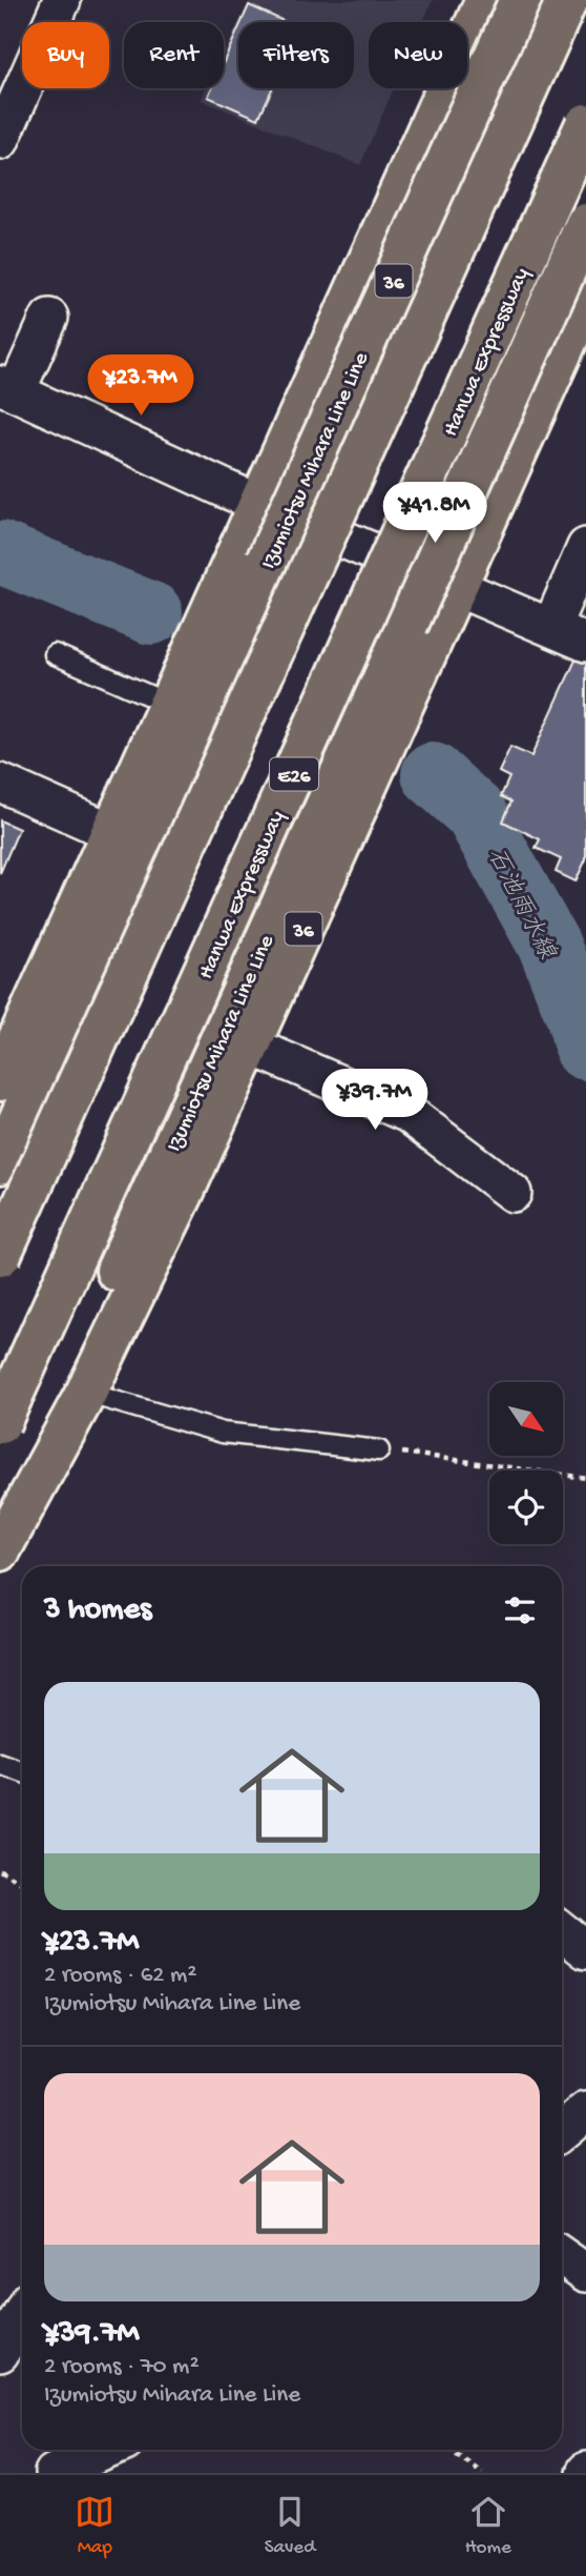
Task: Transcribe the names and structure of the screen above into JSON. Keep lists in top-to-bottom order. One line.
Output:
{"streets":{"main road":["36","Hanwa Expressway","Izumiotsu Mihara Line Line","E26"]},"water":["石池雨水線"],"north":"bottom right","page":{"chip":["Buy","Rent","Filters","New"],"price":["¥23.7M","¥41.8M","¥39.7M"],"heading":"3 homes","list":[{"name":"¥23.7M","note":"2 rooms · 62 m² · Izumiotsu Mihara Line Line"},{"name":"¥39.7M","note":"2 rooms · 70 m² · Izumiotsu Mihara Line Line"}],"tabs":["Map","Saved","Home"]}}
